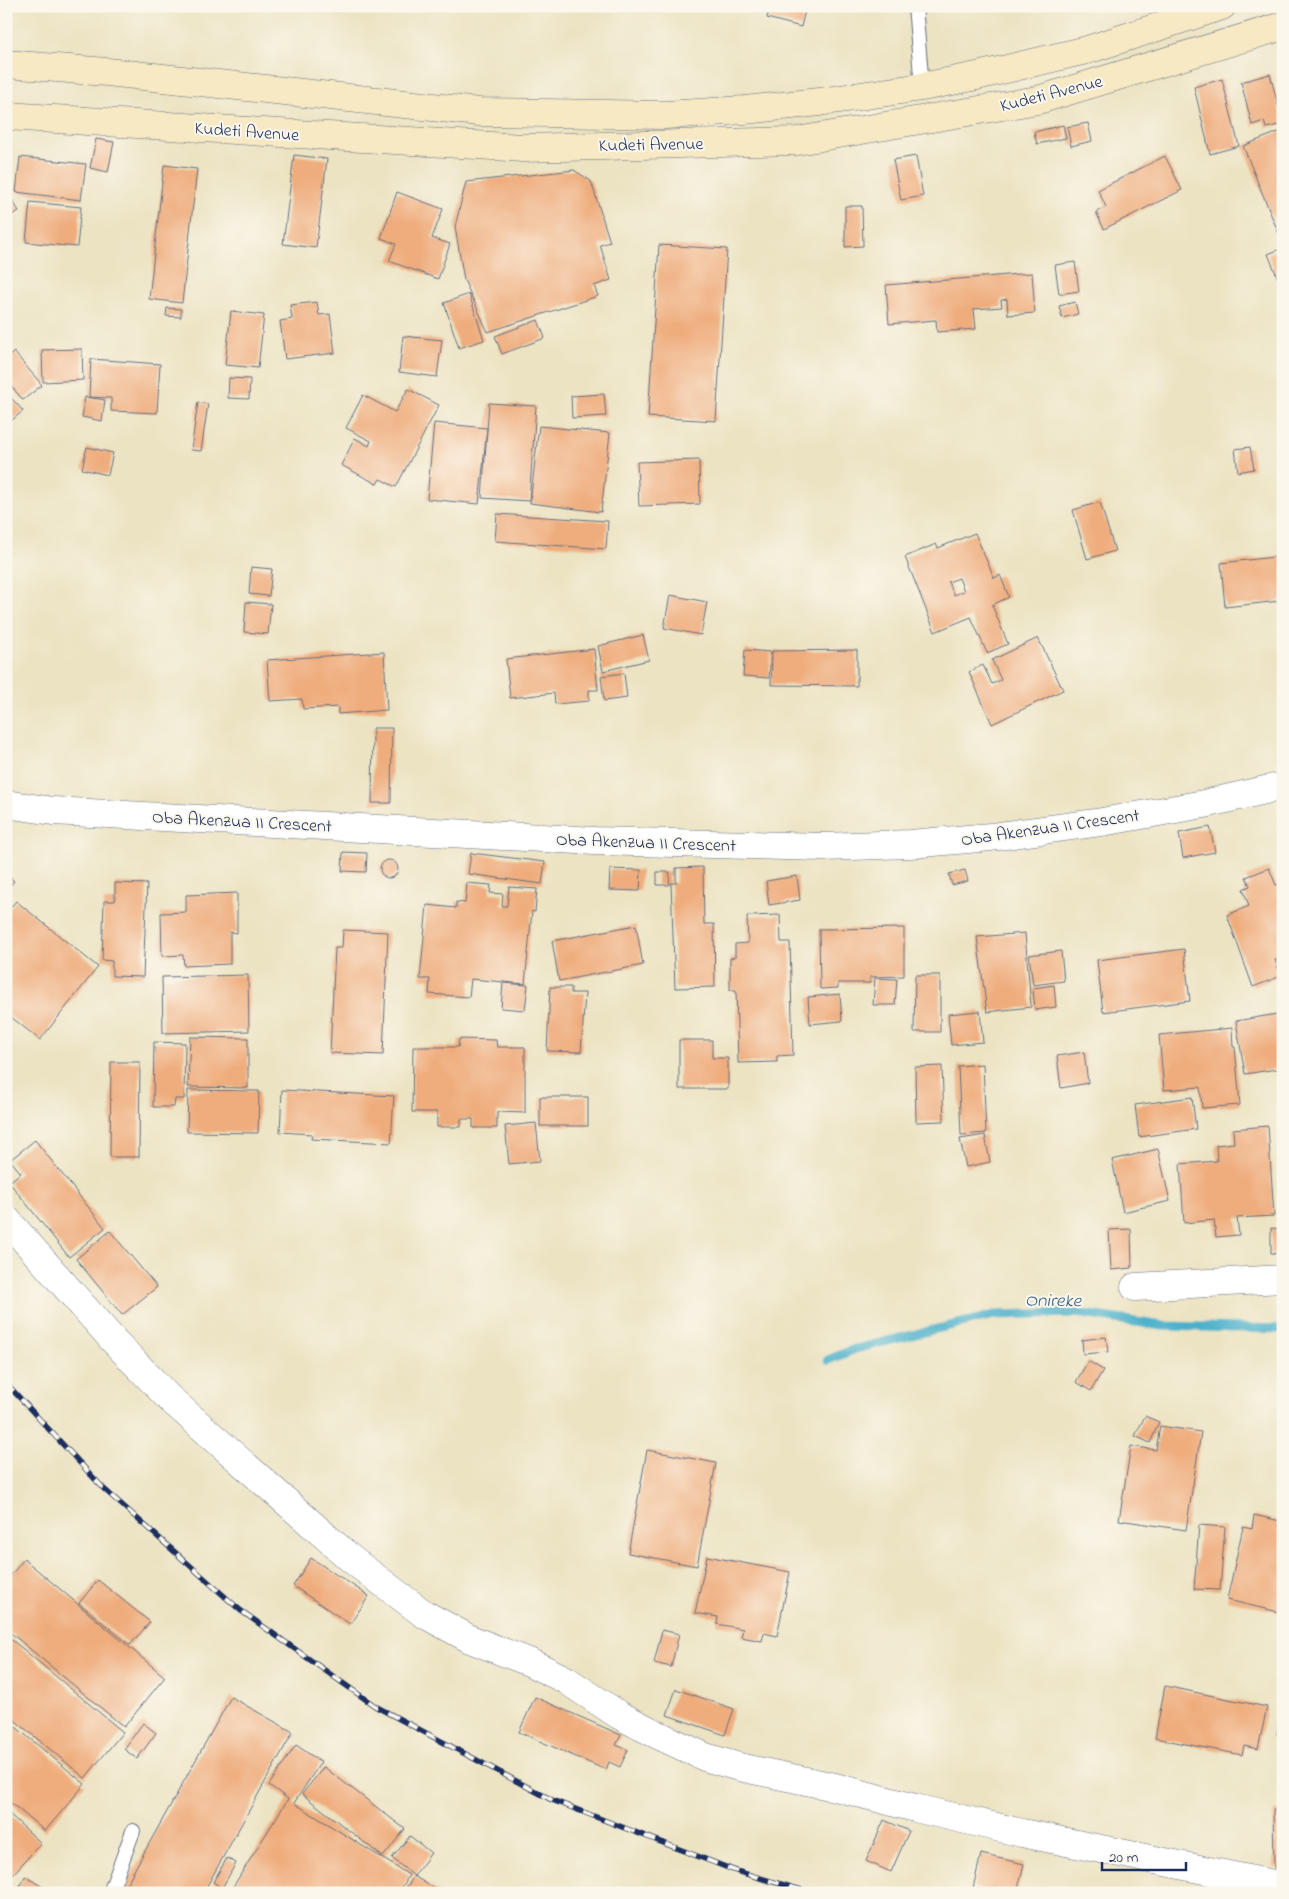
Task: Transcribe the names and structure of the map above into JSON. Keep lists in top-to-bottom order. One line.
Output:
{"streets":{"main road":["Kudeti Avenue"],"street":["Oba Akenzua II Crescent"]},"water":["Onireke"],"scale_bar":"20 m"}
